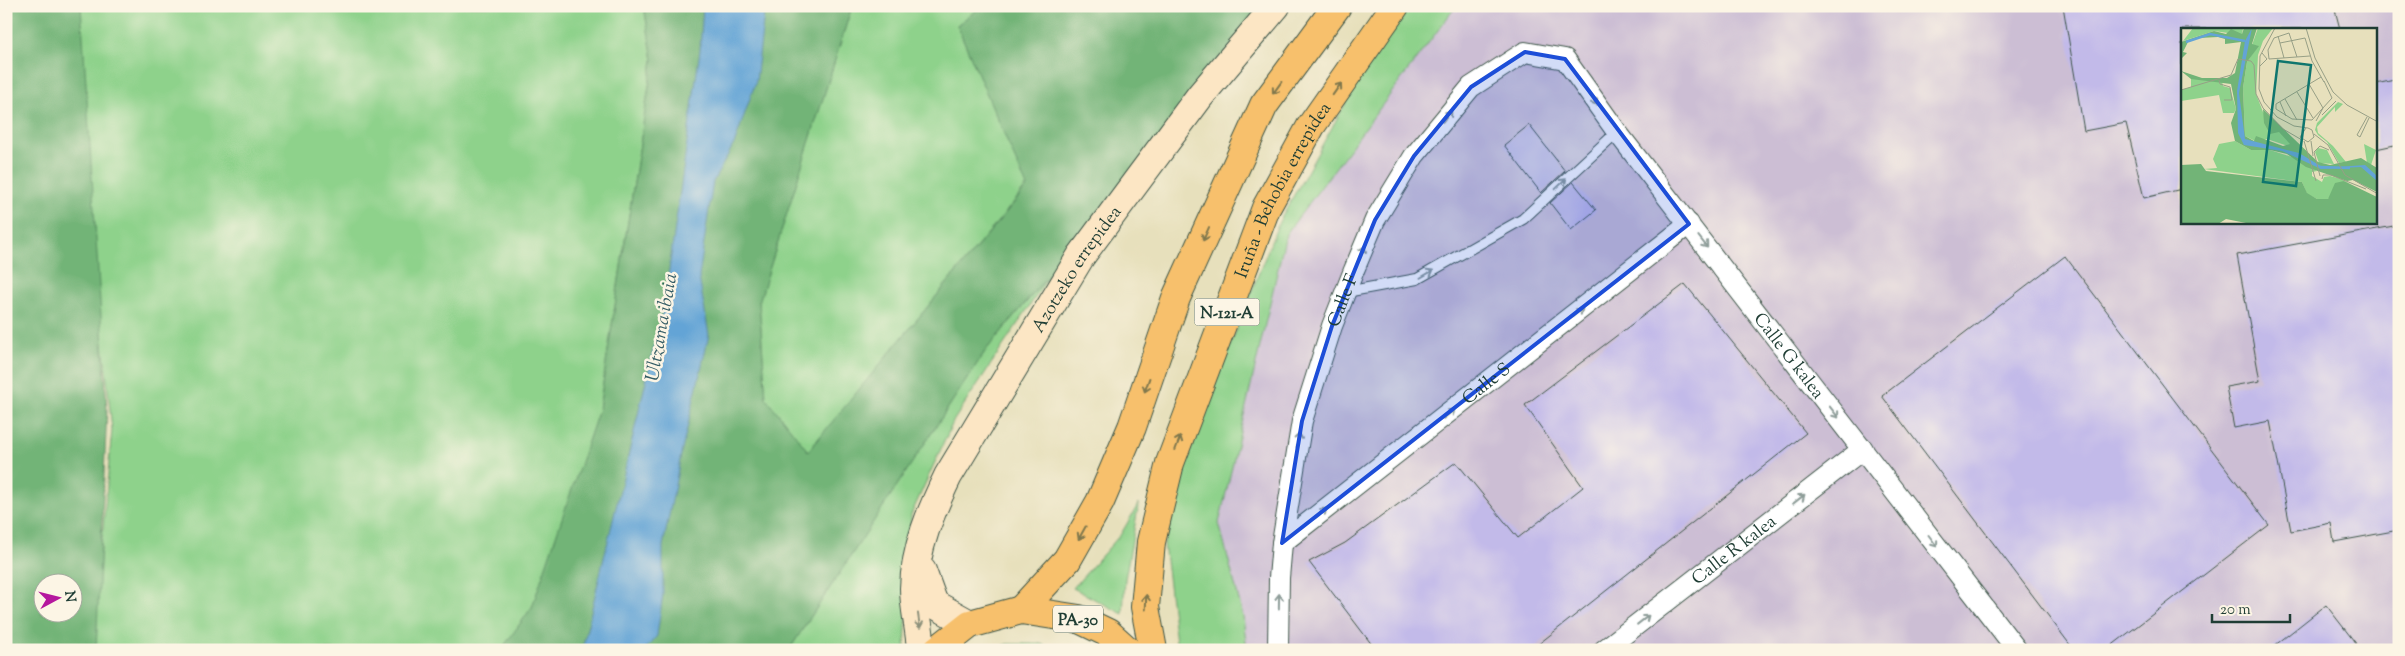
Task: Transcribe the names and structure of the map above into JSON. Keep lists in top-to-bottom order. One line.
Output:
{"streets":{"highway":["Iruña - Behobia errepidea","N-121-A","PA-30"],"street":["Azotzeko errepidea","Calle F","Calle G kalea","Calle S","Calle R kalea"]},"crossings":[["Calle F","Calle G kalea"],["Calle F","Calle S"],["N-121-A","PA-30"],["Calle G kalea","Calle S"],["Calle G kalea","Calle R kalea"]],"one_way":["Calle F","Calle G kalea","Calle S","Calle R kalea"],"water":["Ultzama ibaia"],"scale_bar":"20 m","north":"right"}
